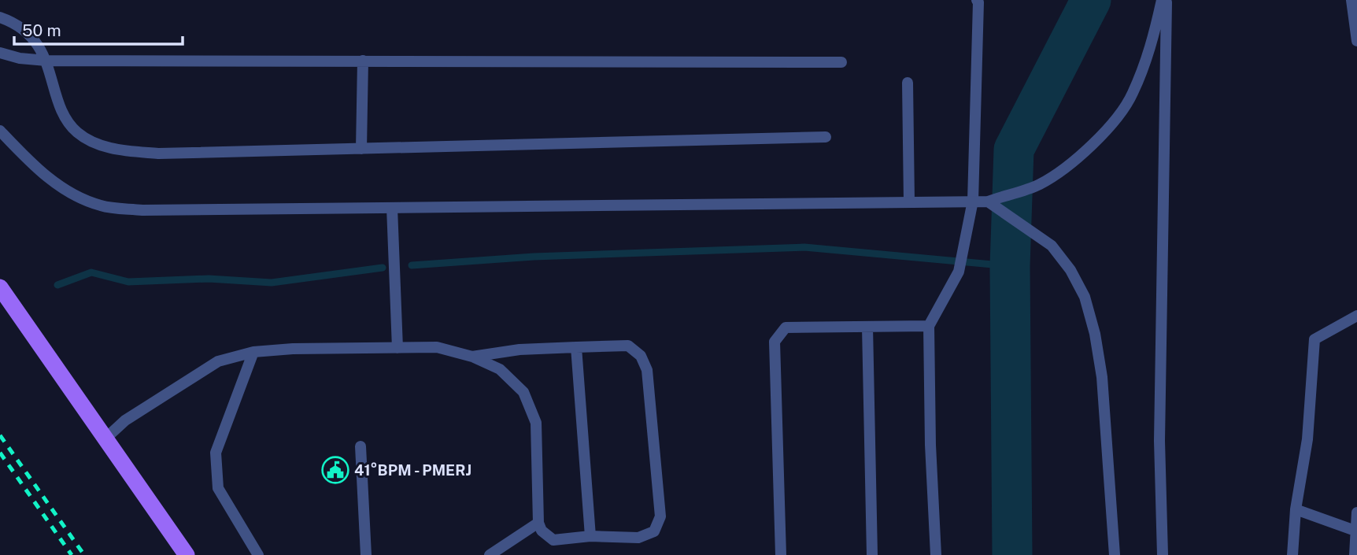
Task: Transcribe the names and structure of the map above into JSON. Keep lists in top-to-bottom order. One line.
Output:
{"places":{"public building":["41°BPM - PMERJ"]},"scale_bar":"50 m"}
